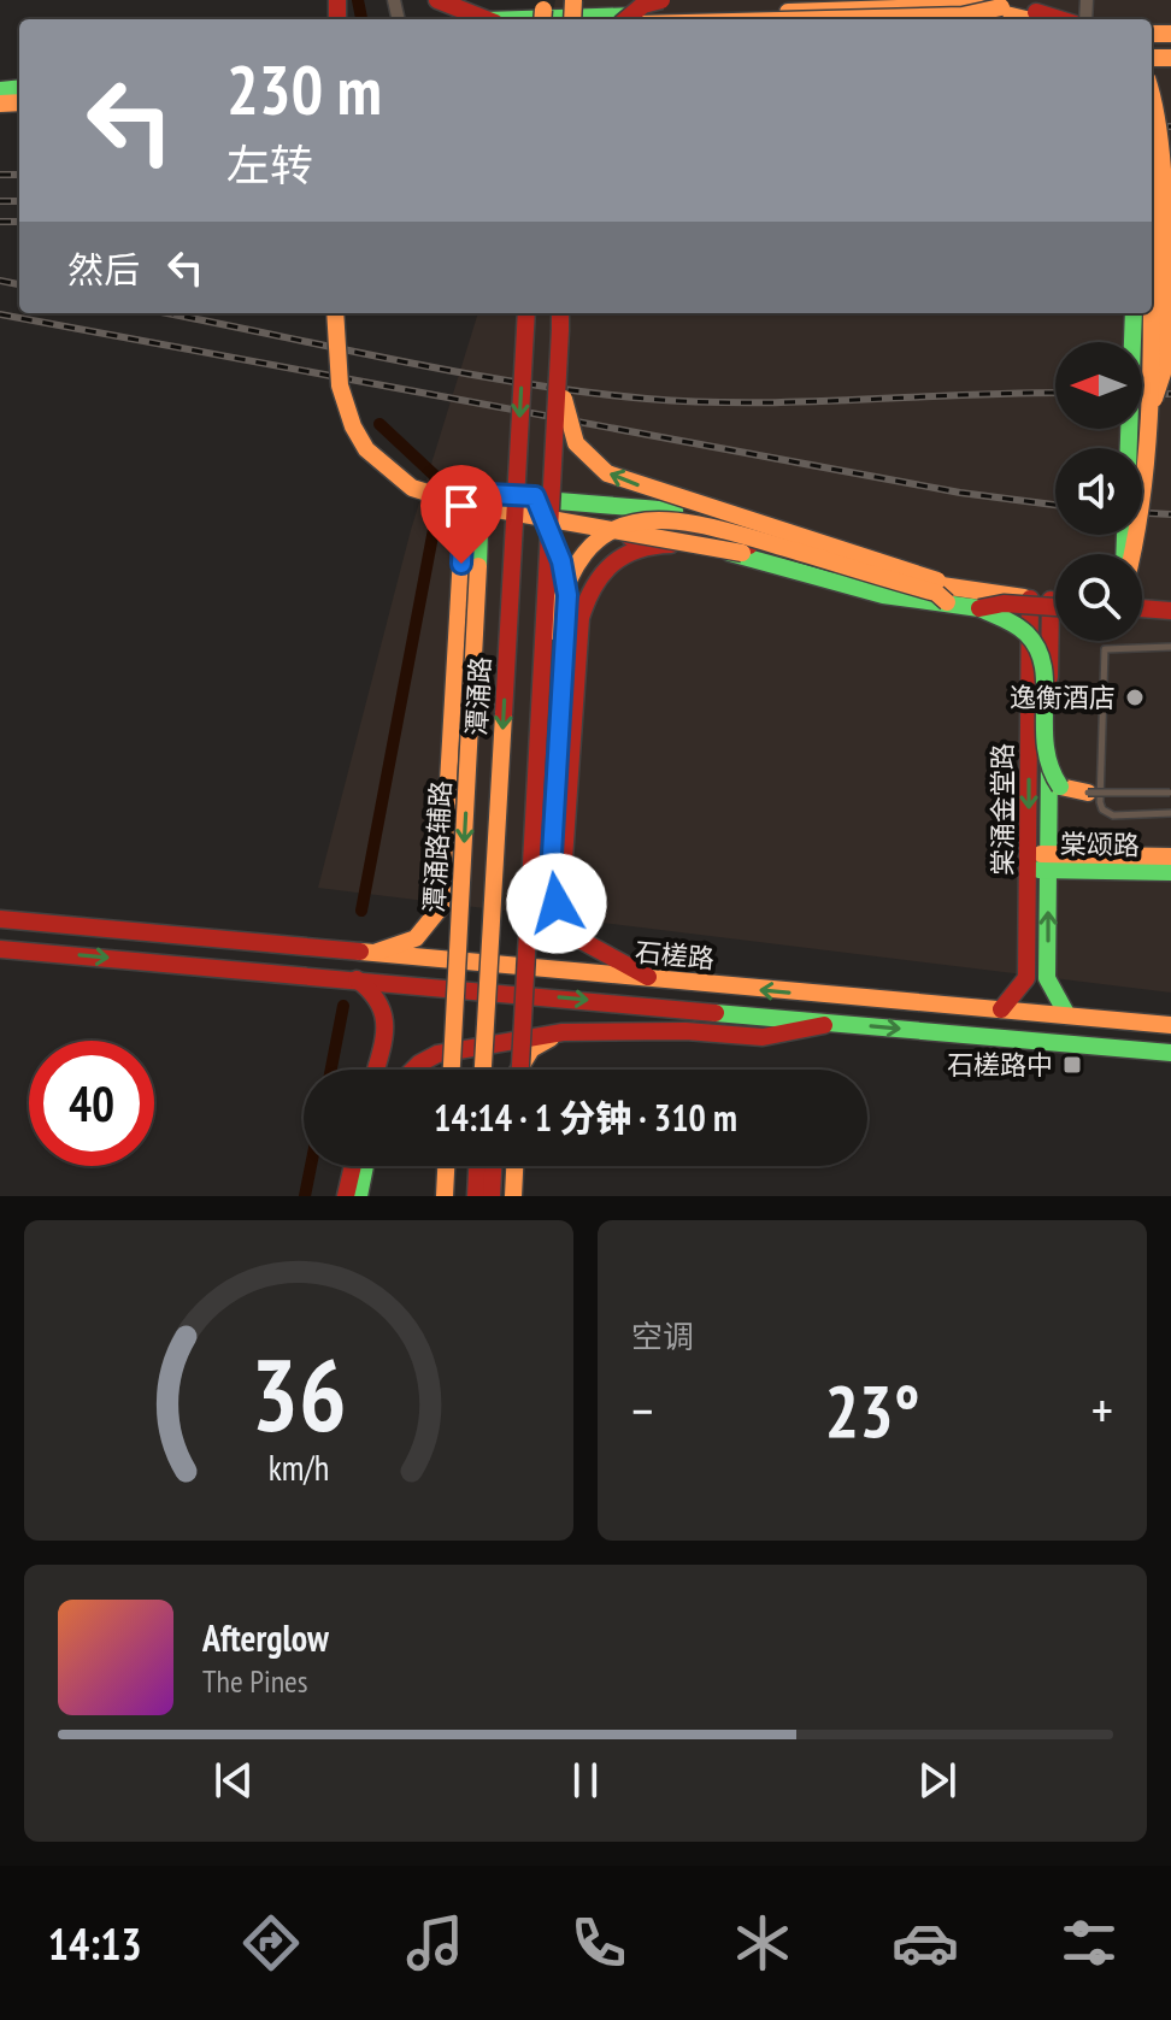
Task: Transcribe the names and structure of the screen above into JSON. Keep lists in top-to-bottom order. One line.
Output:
{"streets":{"main road":["潭涌路","棠涌金堂路","棠颂路","潭涌路辅路","石槎路"]},"crossings":[["棠涌金堂路","棠颂路"],["棠涌金堂路","石槎路"]],"places":{"other":["逸衡酒店"],"transit":["石槎路中"]},"north":"left","page":{"turn":["230 m","左转"],"then":"然后","limit":"40","trip":"14:14 · 1 分钟 · 310 m","tile":"空调","heat":["−","23°","+"],"song":["Afterglow","The Pines"],"tabs":"14:13","gauge":["36","km/h"]}}
